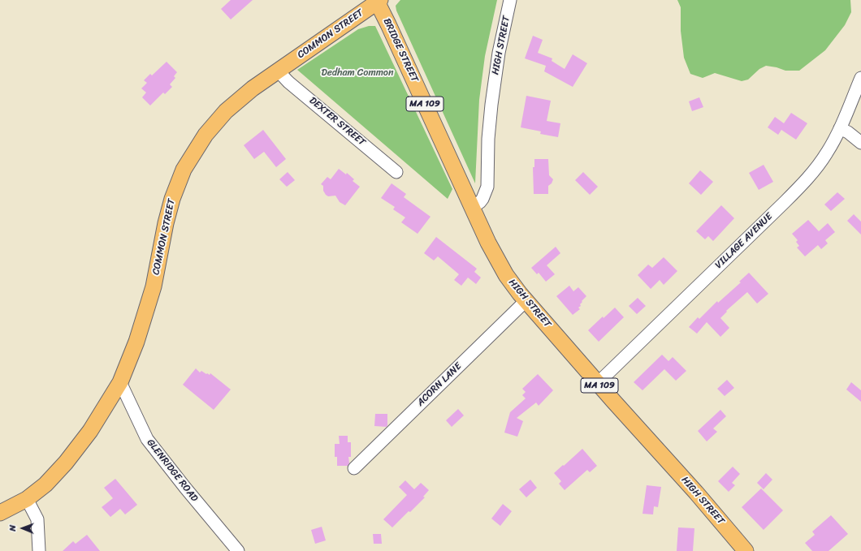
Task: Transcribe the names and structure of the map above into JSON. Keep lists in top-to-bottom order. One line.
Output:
{"streets":{"main road":["COMMON STREET","HIGH STREET","BRIDGE STREET","MA 109"],"street":["DEXTER STREET","VILLAGE AVENUE","ACORN LANE","GLENRIDGE ROAD"]},"crossings":[["COMMON STREET","BRIDGE STREET"],["COMMON STREET","DEXTER STREET"],["COMMON STREET","GLENRIDGE ROAD"],["HIGH STREET","BRIDGE STREET"],["HIGH STREET","VILLAGE AVENUE"],["HIGH STREET","ACORN LANE"]],"parks":["Dedham Common"],"north":"left"}
